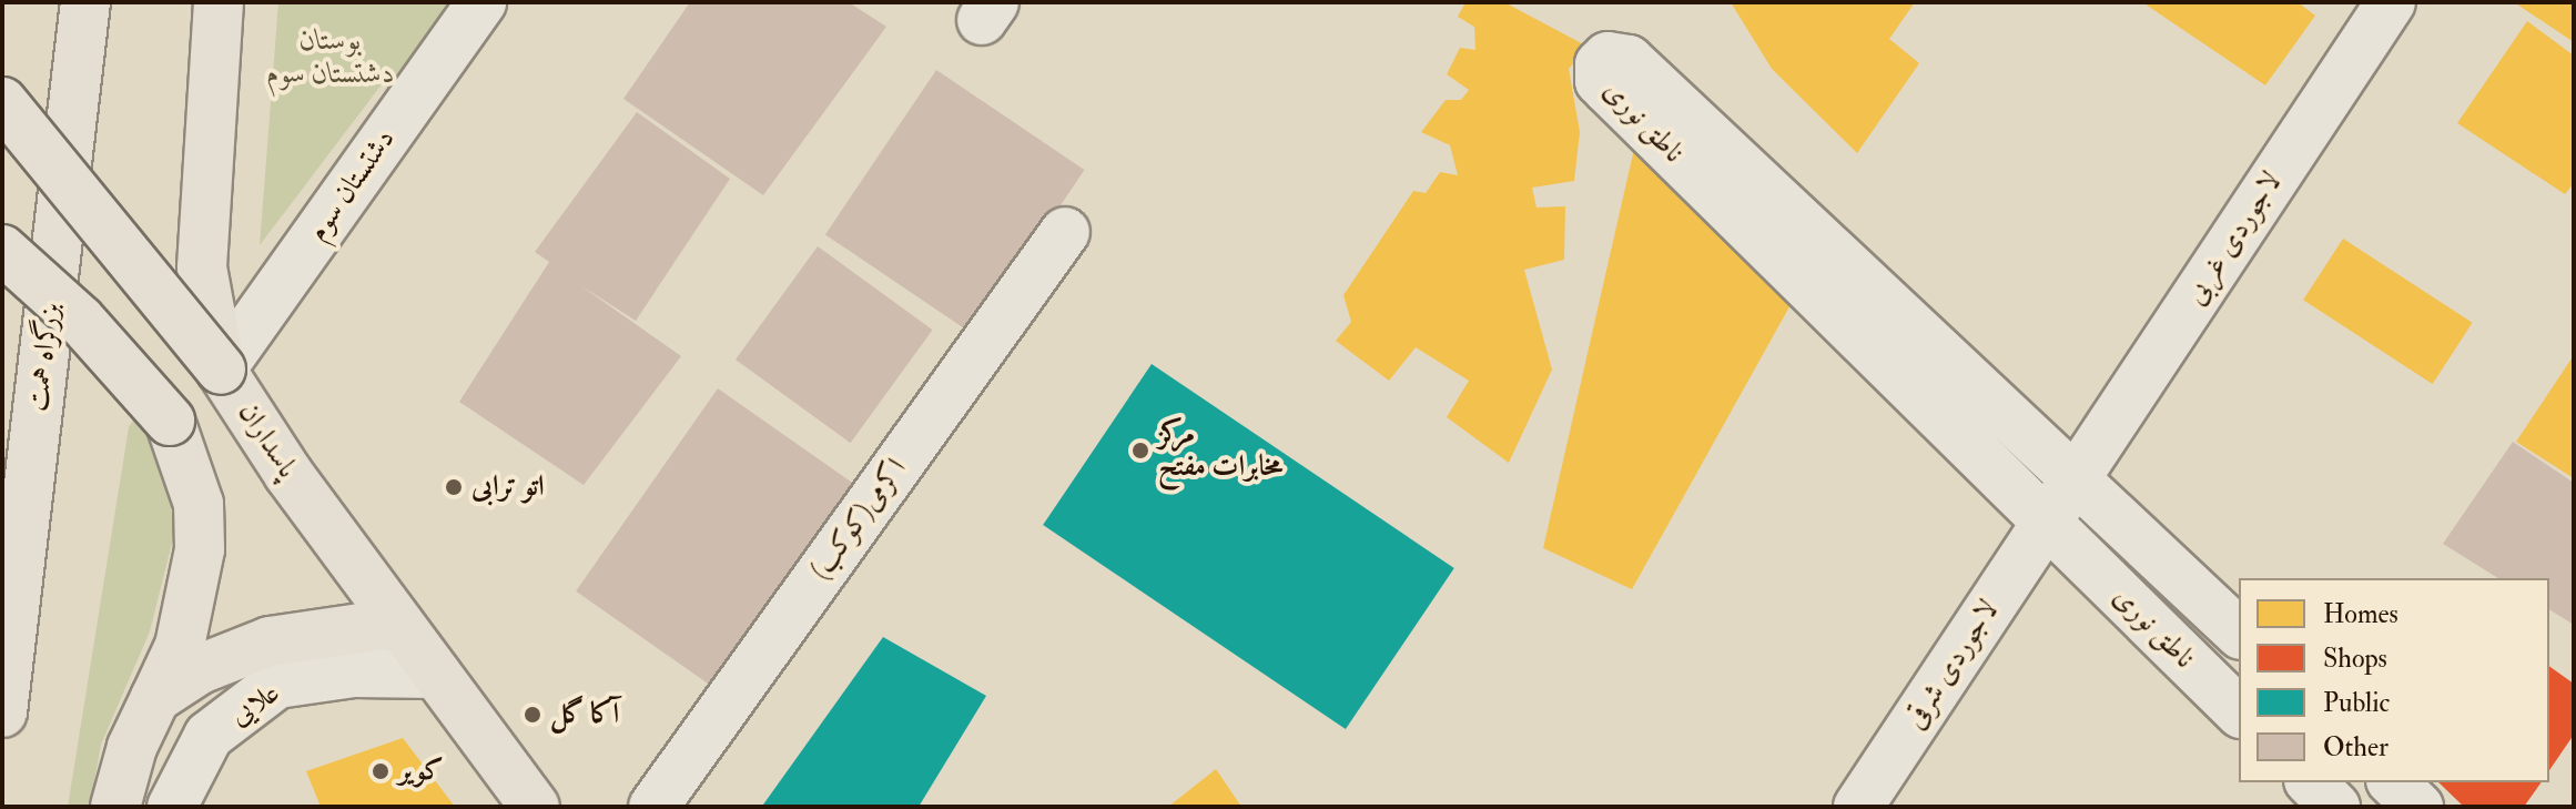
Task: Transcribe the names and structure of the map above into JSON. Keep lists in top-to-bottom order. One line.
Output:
{"streets":{"main road":["بزرگراه همت","پاسداران"],"street":["ناطق نوری","دشتستان سوم","لاجوردی غربی","اکرمی(کوکب)","لاجوردی شرقی","علایی"]},"crossings":[["ناطق نوری","لاجوردی غربی"],["ناطق نوری","لاجوردی شرقی"],["دشتستان سوم","پاسداران"],["لاجوردی غربی","لاجوردی شرقی"],["پاسداران","علایی"]],"parks":["بوستان دشتستان سوم"],"places":["مرکز مخابرات مفتح","اتو ترابی","آکا گل","کویر"],"legend":["Homes","Shops","Public","Other"]}
